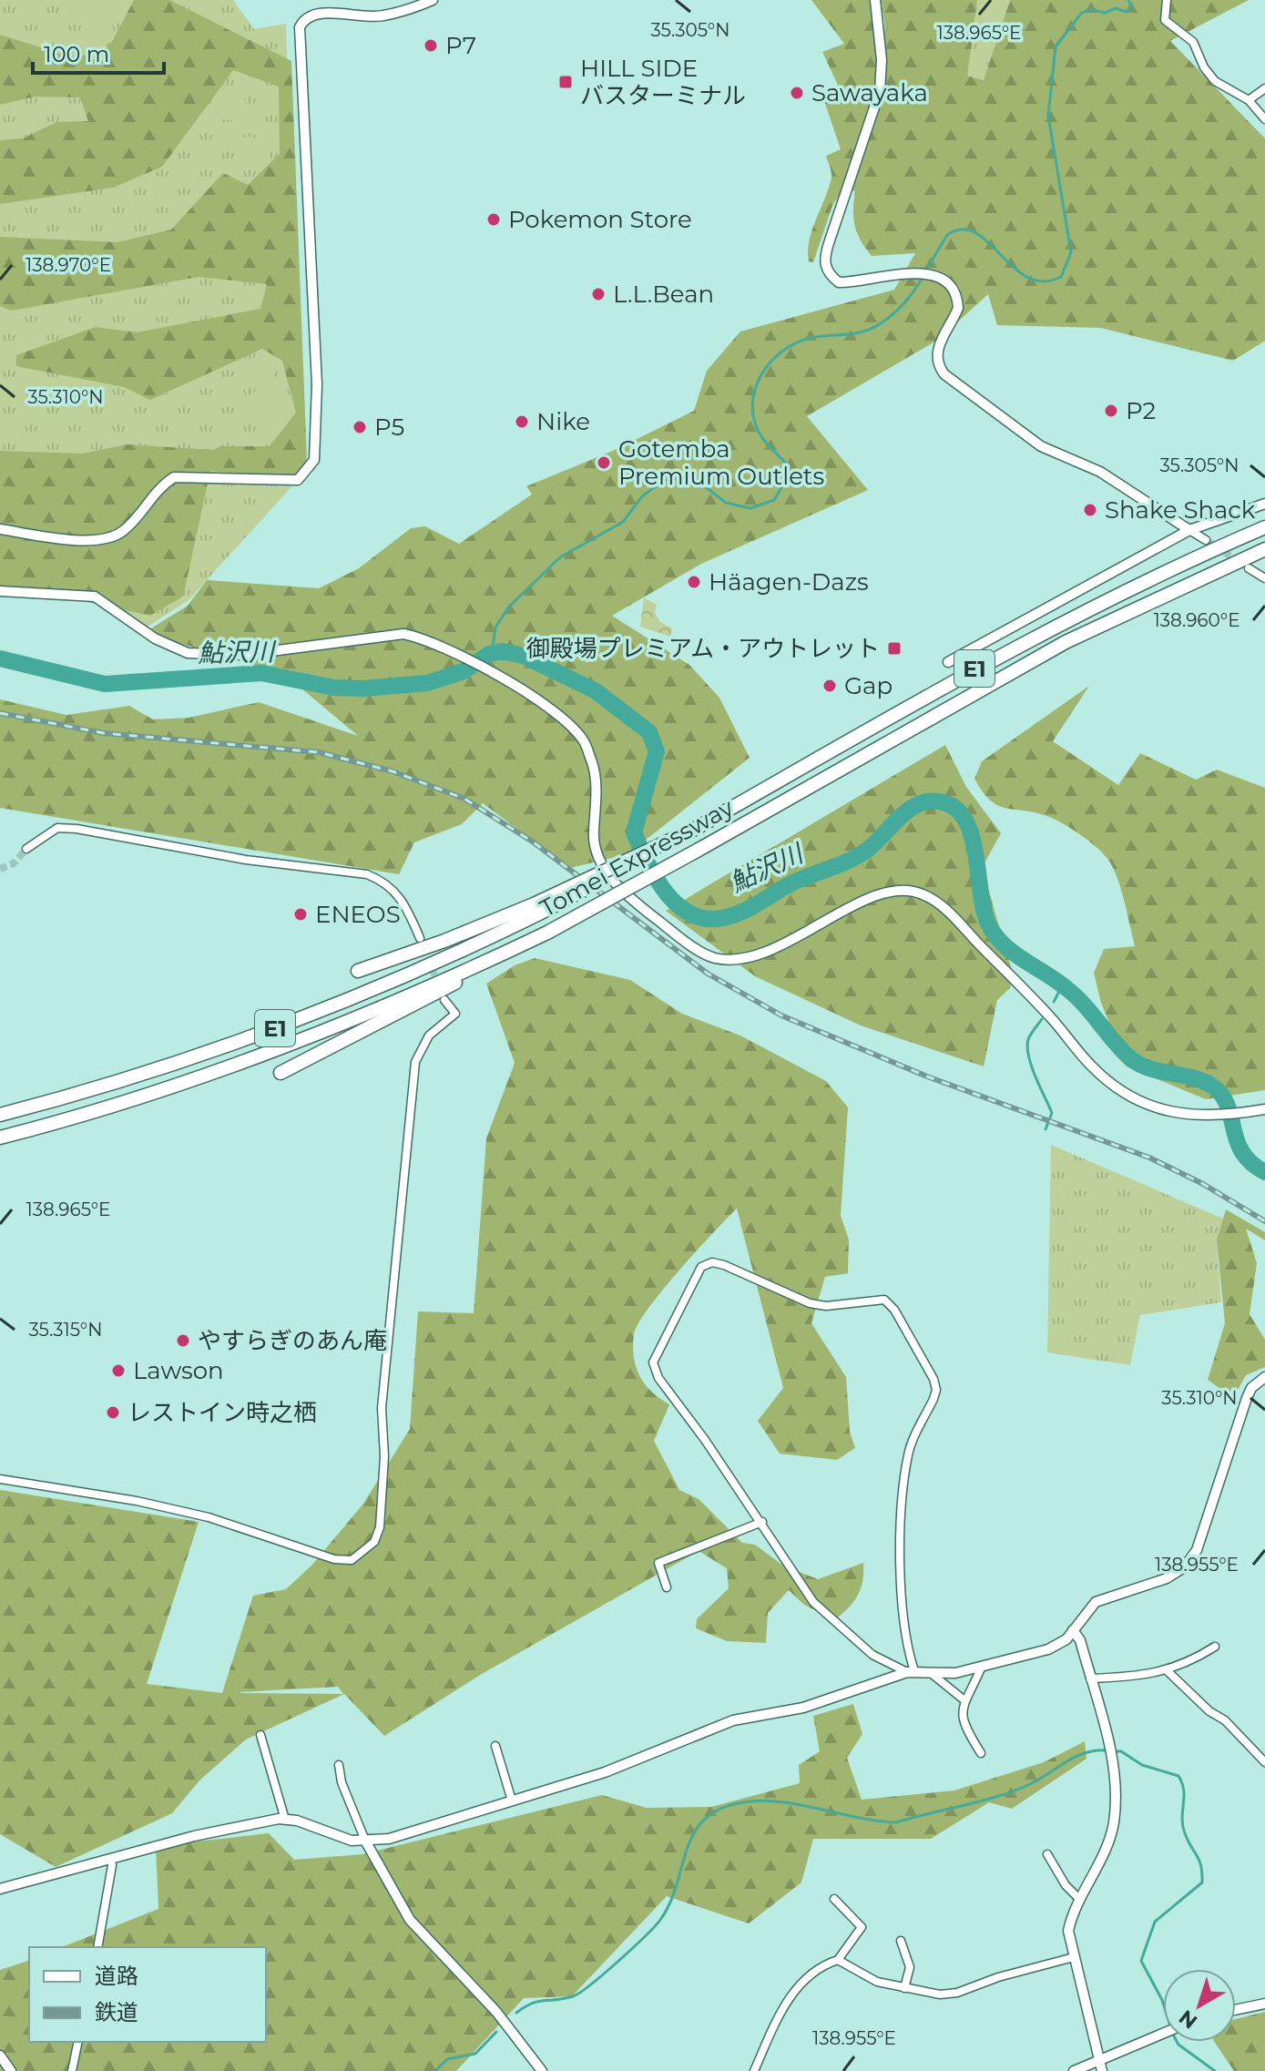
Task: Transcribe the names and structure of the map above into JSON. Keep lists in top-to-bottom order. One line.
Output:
{"streets":{"highway":["E1","Tomei Expressway"]},"water":["鮎沢川"],"places":{"other":["P7","Sawayaka","Pokemon Store","L.L.Bean","P2","Nike","P5","Gotemba Premium Outlets","Shake Shack","Häagen-Dazs","Gap","ENEOS","やすらぎのあん庵","Lawson","レストイン時之栖"],"transit":["HILL SIDE バスターミナル","御殿場プレミアム・アウトレット"]},"legend":["道路","鉄道"],"scale_bar":"100 m","north":"bottom left","coordinates":["35.305°N","138.965°E","138.970°E","35.310°N","138.960°E","35.315°N","138.955°E"]}
